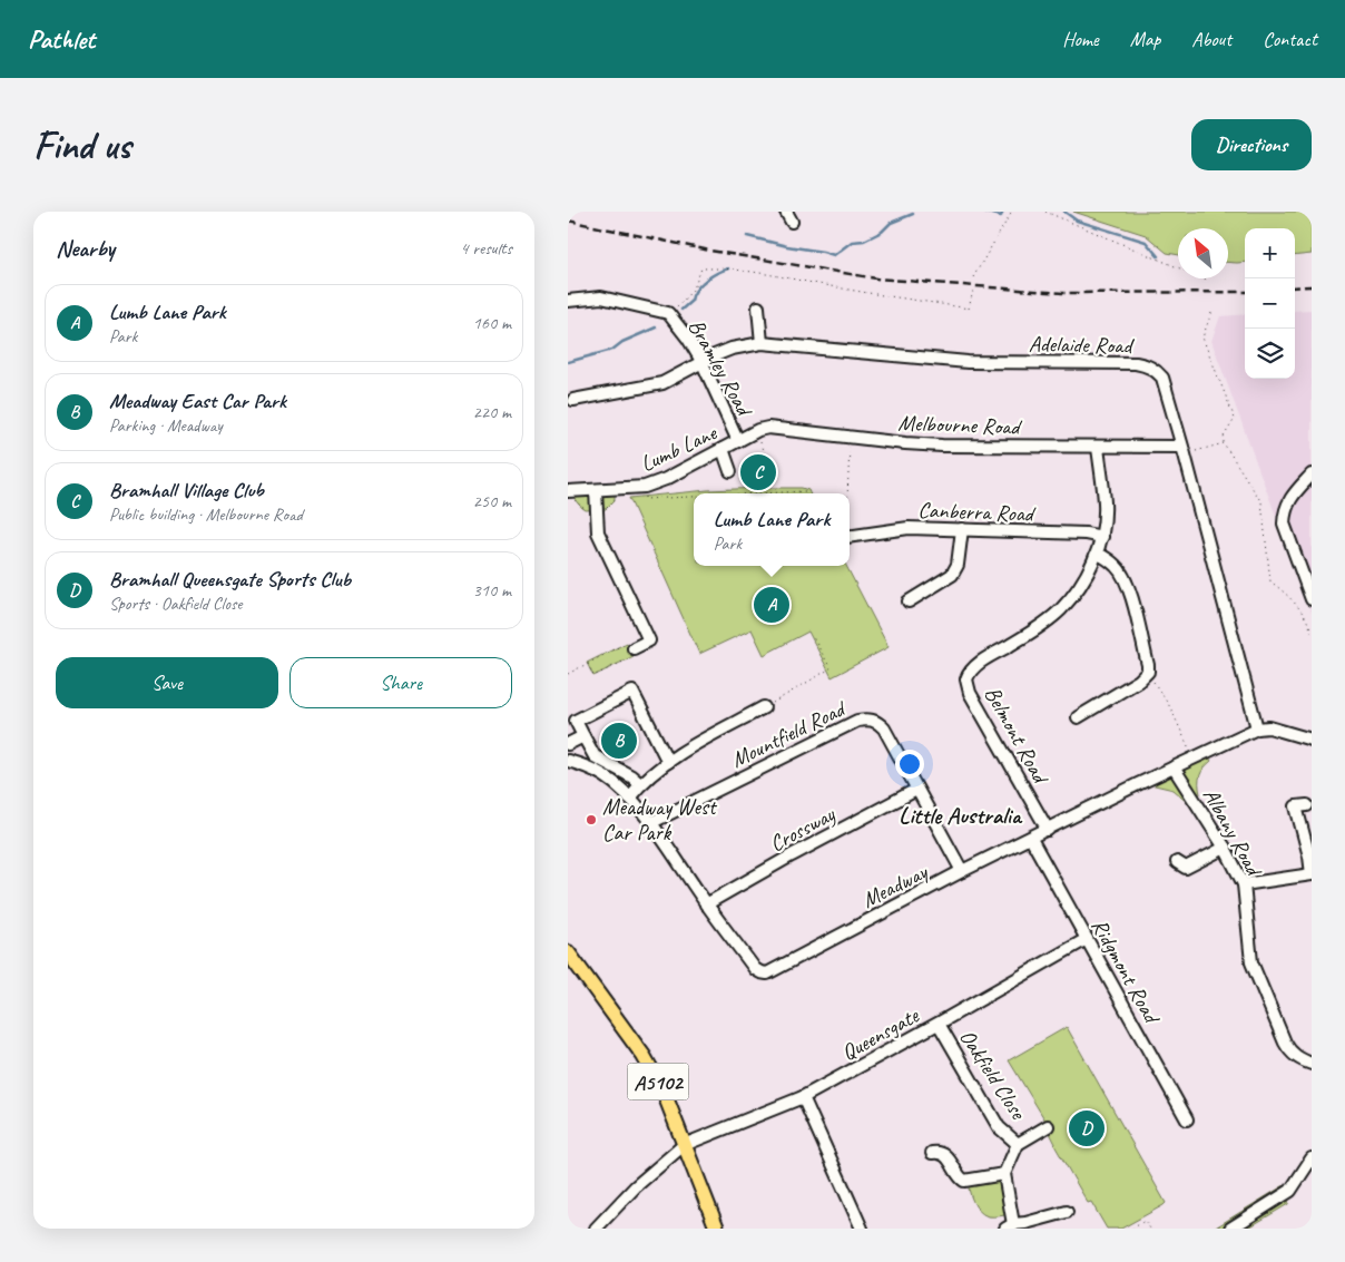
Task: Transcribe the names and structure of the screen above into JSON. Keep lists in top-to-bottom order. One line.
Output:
{"streets":{"main road":["A5102"],"street":["Adelaide Road","Bramley Road","Melbourne Road","Lumb Lane","Canberra Road","Mountfield Road","Belmont Road","Crossway","Albany Road","Meadway","Ridgmont Road","Queensgate","Oakfield Close"]},"crossings":[["Adelaide Road","Bramley Road"],["Adelaide Road","Melbourne Road"],["Adelaide Road","Meadway"],["Bramley Road","Melbourne Road"],["Bramley Road","Lumb Lane"],["Melbourne Road","Lumb Lane"],["Melbourne Road","Belmont Road"],["Canberra Road","Belmont Road"],["Mountfield Road","Crossway"],["Mountfield Road","Meadway"],["Belmont Road","Meadway"],["Crossway","Meadway"],["Albany Road","Meadway"],["Meadway","Ridgmont Road"],["Ridgmont Road","Queensgate"],["Queensgate","Oakfield Close"],["Queensgate","A5102"]],"districts":["Little Australia"],"places":["Meadway West Car Park"],"north":"top left","page":{"header":"Pathlet","nav":["Home","Map","About","Contact"],"buttons":["Directions",["Save","Share"]],"title":"Find us","heading":["Nearby","4 results"],"map_buttons":["+","−"],"list":[{"mark":"A","name":"Lumb Lane Park","note":"Park","value":"160 m"},{"mark":"B","name":"Meadway East Car Park","note":"Parking · Meadway","value":"220 m"},{"mark":"C","name":"Bramhall Village Club","note":"Public building · Melbourne Road","value":"250 m"},{"mark":"D","name":"Bramhall Queensgate Sports Club","note":"Sports · Oakfield Close","value":"310 m"}],"pins":["C","A","B","D"],"popup":["Lumb Lane Park","Park"]}}
